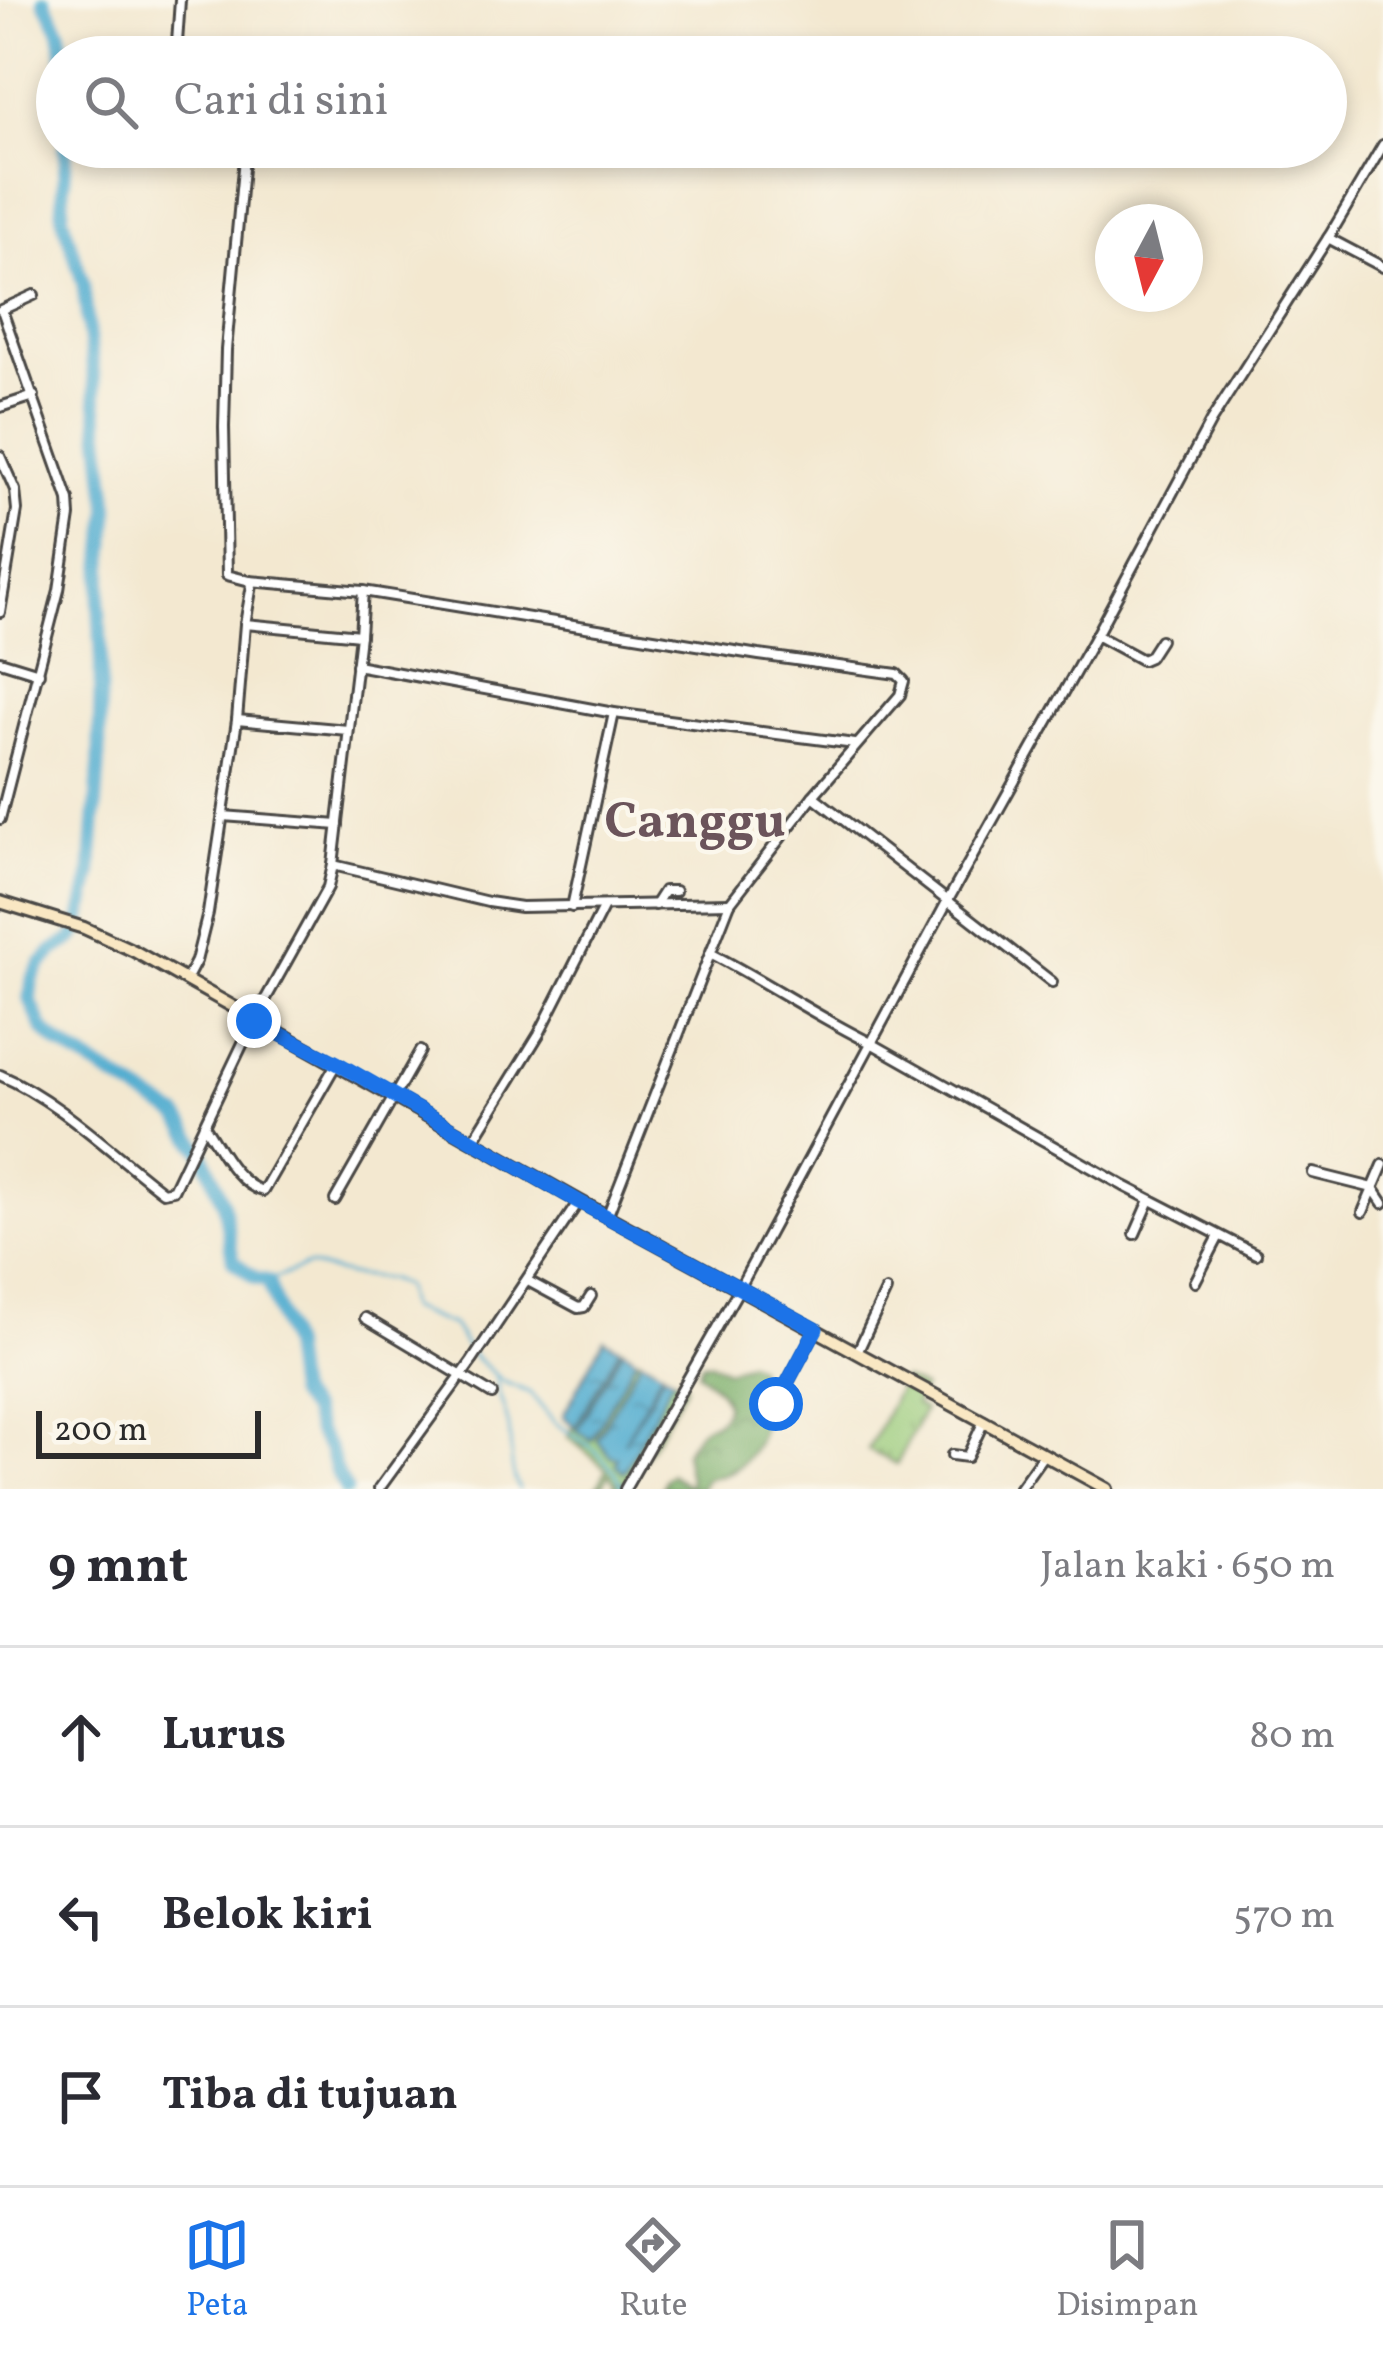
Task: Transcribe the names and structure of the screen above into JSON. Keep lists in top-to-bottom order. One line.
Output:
{"districts":["Canggu"],"scale_bar":"200 m","north":"bottom","page":{"search":"Cari di sini","scale":"200 m","heading":["9 mnt","Jalan kaki · 650 m"],"list":[["Lurus","80 m"],["Belok kiri","570 m"],"Tiba di tujuan"],"nav":["Peta","Rute","Disimpan"]}}
